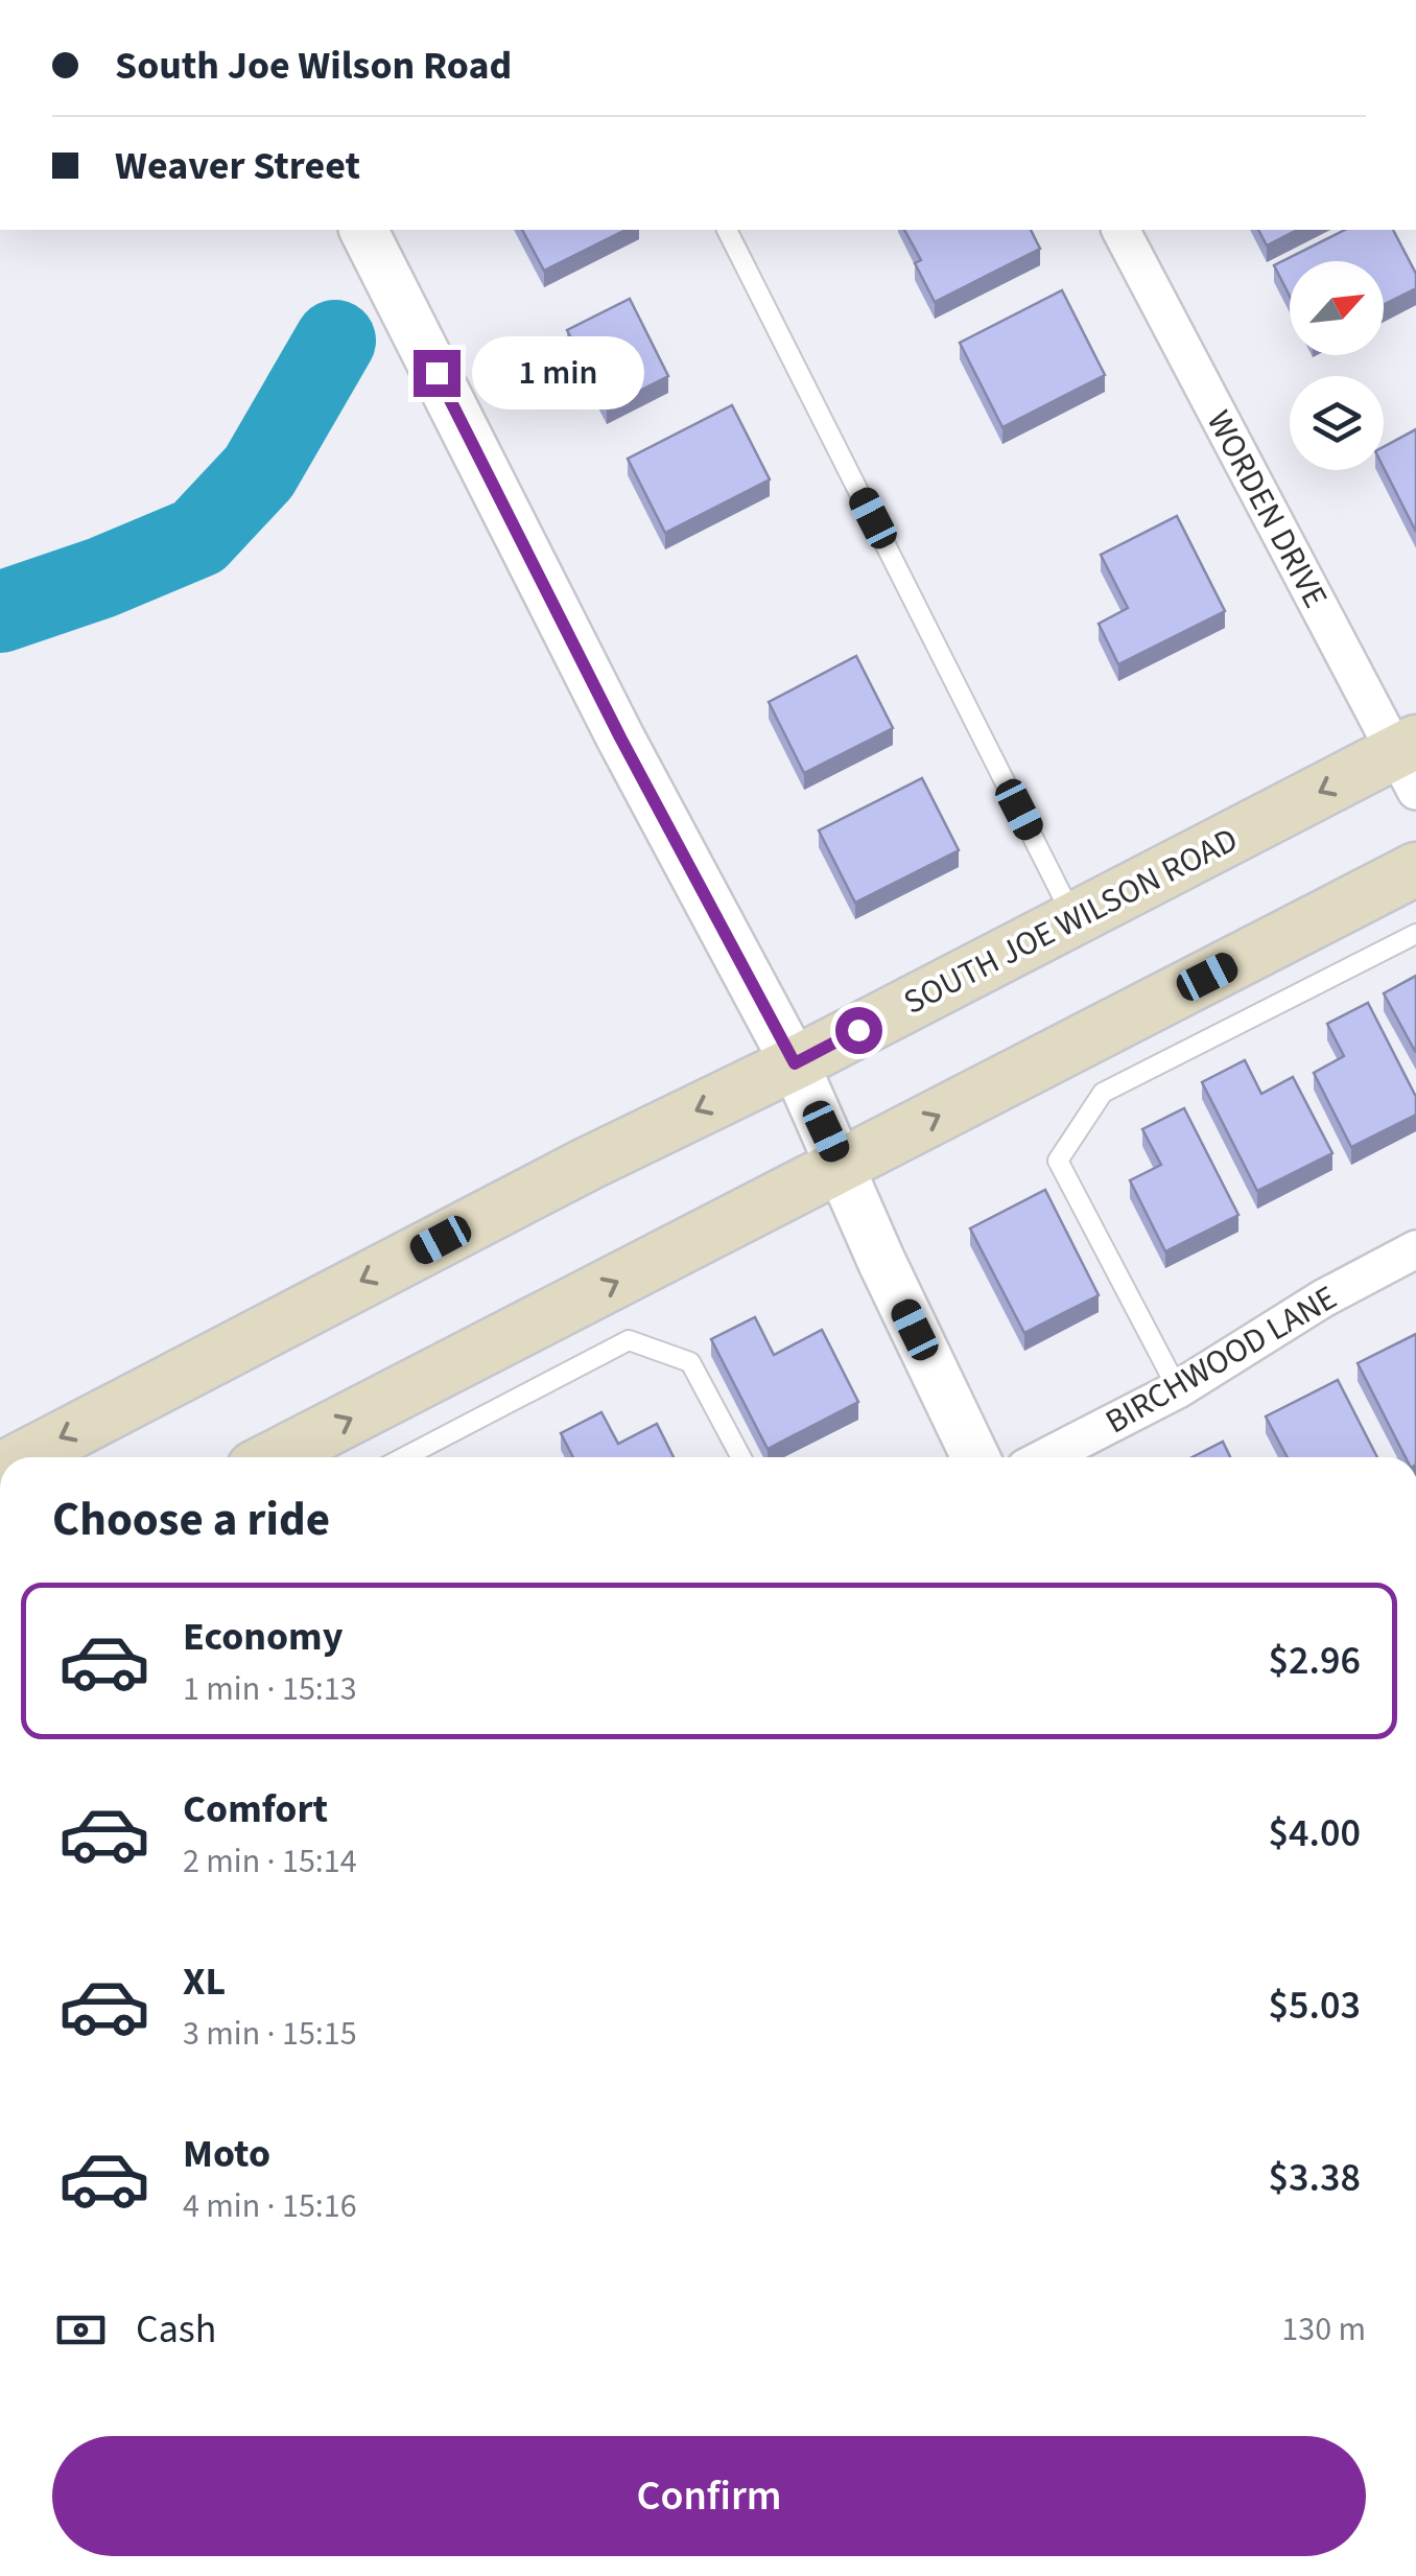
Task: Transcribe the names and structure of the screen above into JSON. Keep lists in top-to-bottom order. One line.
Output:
{"streets":{"main road":["SOUTH JOE WILSON ROAD"],"street":["WORDEN DRIVE","BIRCHWOOD LANE"]},"crossings":[["WORDEN DRIVE","SOUTH JOE WILSON ROAD"]],"north":"top right","page":{"banner":["South Joe Wilson Road","Weaver Street"],"bubble":"1 min","heading":"Choose a ride","list":[{"name":"Economy","note":"1 min · 15:13","value":"$2.96"},{"name":"Comfort","note":"2 min · 15:14","value":"$4.00"},{"name":"XL","note":"3 min · 15:15","value":"$5.03"},{"name":"Moto","note":"4 min · 15:16","value":"$3.38"}],"pay":["Cash","130 m"],"buttons":"Confirm"}}
